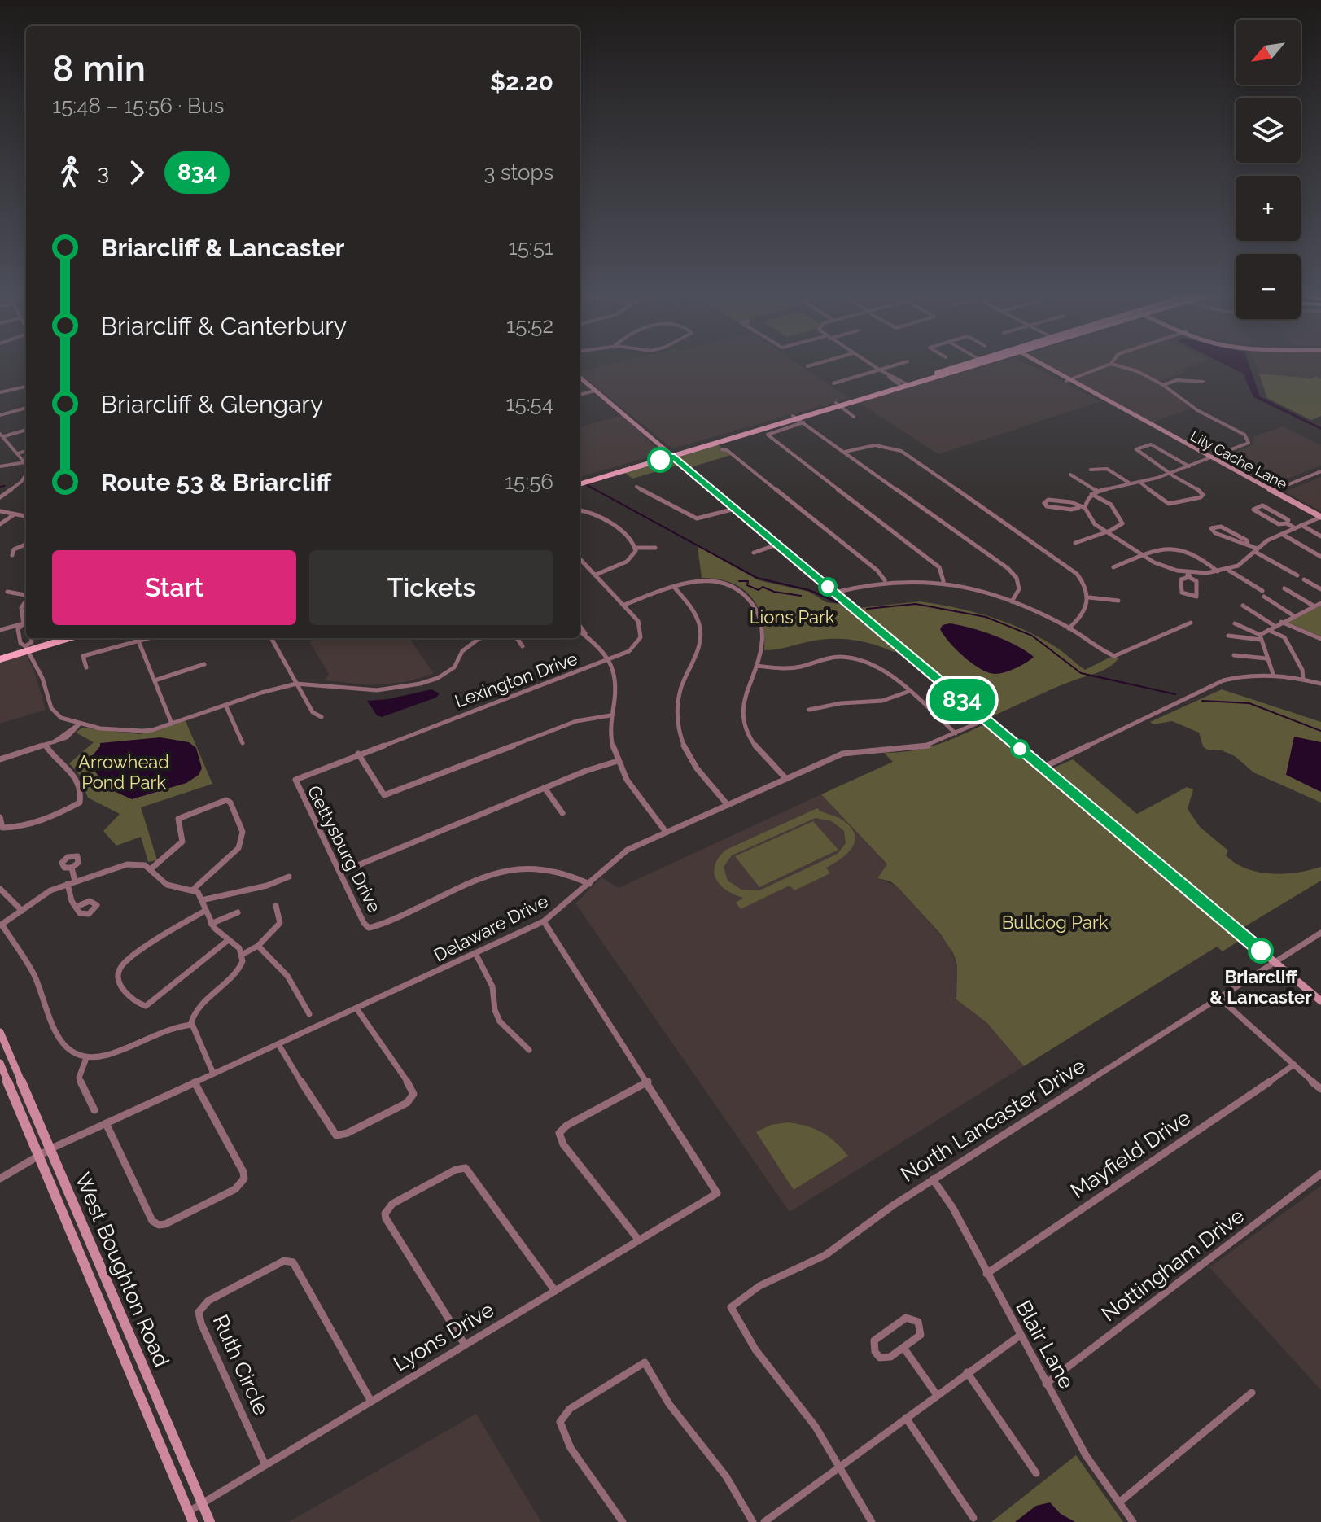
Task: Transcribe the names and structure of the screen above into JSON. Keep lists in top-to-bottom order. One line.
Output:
{"streets":{"street":["Lily Cache Lane","Lexington Drive","Gettysburg Drive","Delaware Drive","North Lancaster Drive","Mayfield Drive","Nottingham Drive","West Boughton Road","Lyons Drive","Blair Lane","Ruth Circle"]},"crossings":[["Lexington Drive","Gettysburg Drive"],["Gettysburg Drive","Delaware Drive"],["Delaware Drive","West Boughton Road"],["North Lancaster Drive","Blair Lane"],["Mayfield Drive","Blair Lane"],["Nottingham Drive","Blair Lane"],["West Boughton Road","Lyons Drive"],["Lyons Drive","Ruth Circle"]],"parks":["Lions Park","Arrowhead Pond Park","Bulldog Park"],"places":["Briarcliff & Lancaster"],"lines":["bus line 834"],"north":"bottom left","page":{"on_map":"834","map_buttons":["+","−"],"heading":["8 min","15:48 – 15:56 · Bus","$2.20"],"legs":["3","834","3 stops"],"list":[{"name":"Briarcliff & Lancaster","value":"15:51"},{"name":"Briarcliff & Canterbury","value":"15:52"},{"name":"Briarcliff & Glengary","value":"15:54"},{"name":"Route 53 & Briarcliff","value":"15:56"}],"buttons":["Start","Tickets"]}}
